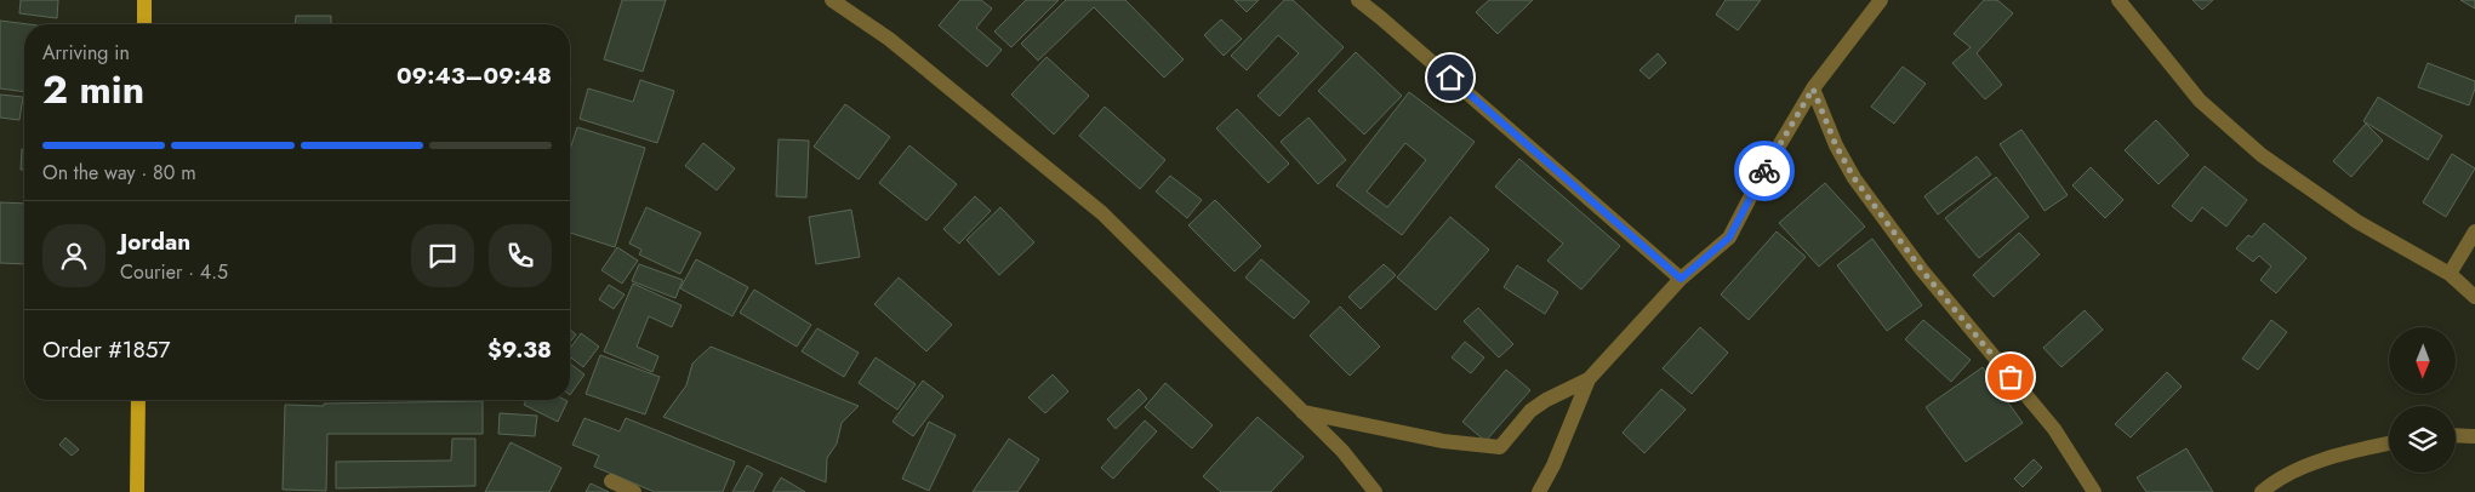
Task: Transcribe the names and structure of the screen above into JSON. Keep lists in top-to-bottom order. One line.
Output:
{"north":"bottom","page":{"heading":["2 min","Arriving in","09:43–09:48"],"panel":["Jordan","Courier · 4.5","Order #1857","$9.38"],"bar":"On the way · 80 m"}}
